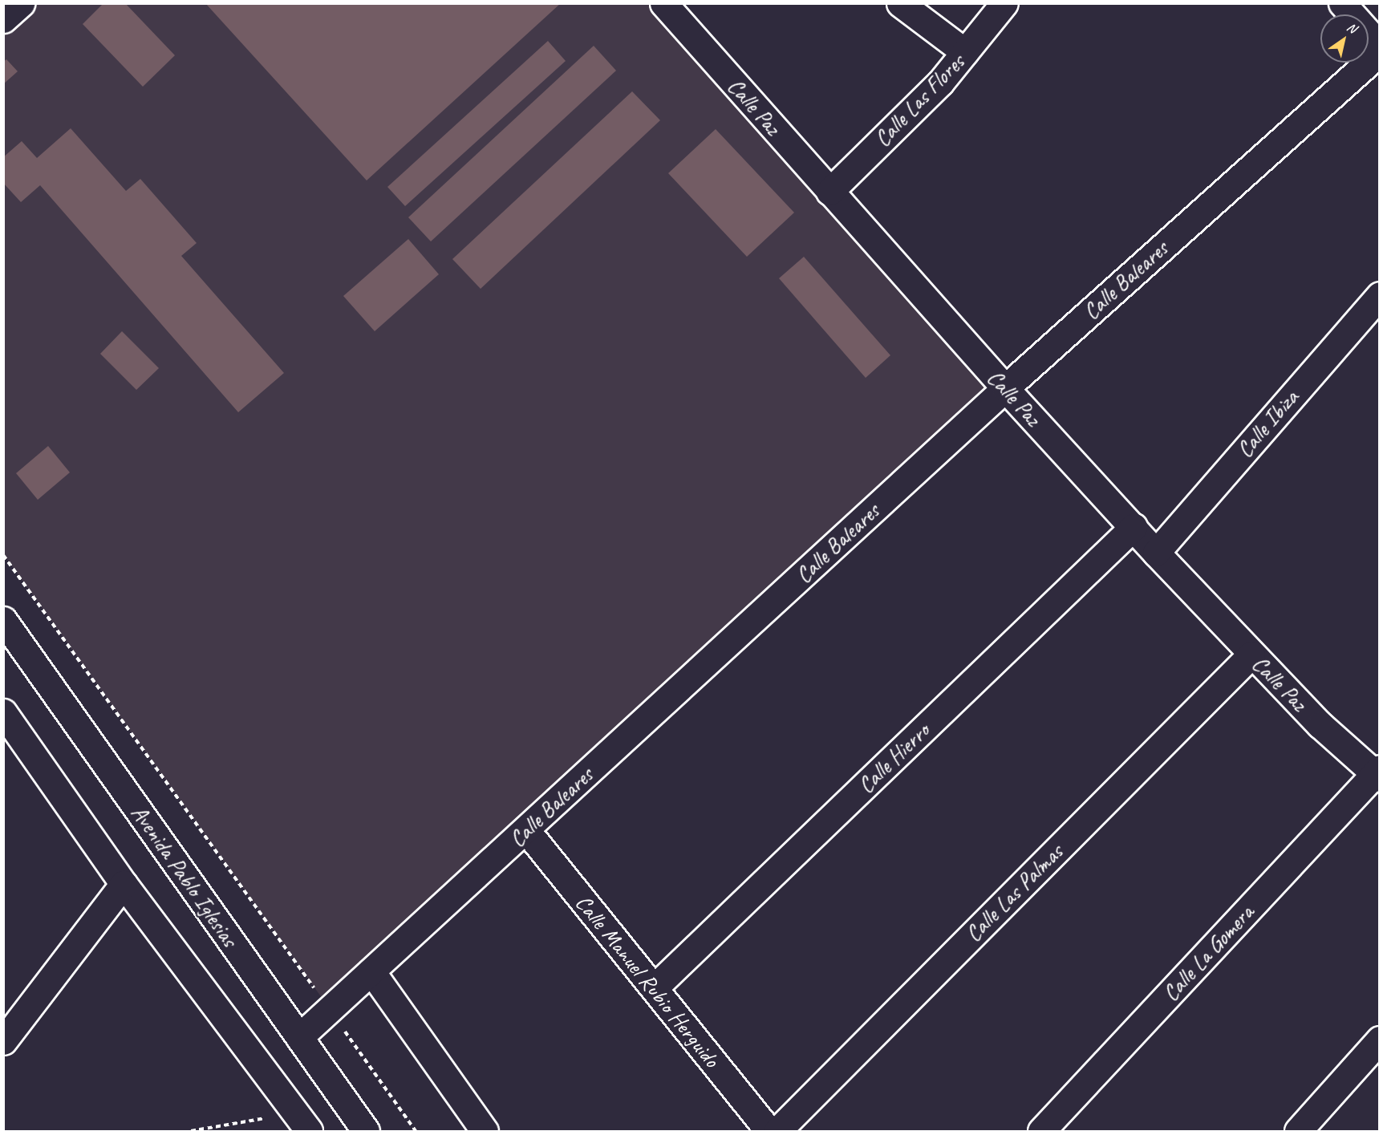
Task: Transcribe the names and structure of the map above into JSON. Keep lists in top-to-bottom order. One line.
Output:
{"streets":{"street":["Calle Las Flores","Calle Paz","Calle Baleares","Calle Ibiza","Calle Hierro","Avenida Pablo Iglesias","Calle Las Palmas","Calle La Gomera","Calle Manuel Rubio Herguido"]},"crossings":[["Calle Las Flores","Calle Paz"],["Calle Paz","Calle Baleares"],["Calle Paz","Calle Ibiza"],["Calle Paz","Calle Hierro"],["Calle Paz","Calle Las Palmas"],["Calle Paz","Calle La Gomera"],["Calle Baleares","Avenida Pablo Iglesias"],["Calle Baleares","Calle Manuel Rubio Herguido"],["Calle Hierro","Calle Manuel Rubio Herguido"]],"north":"top right"}
